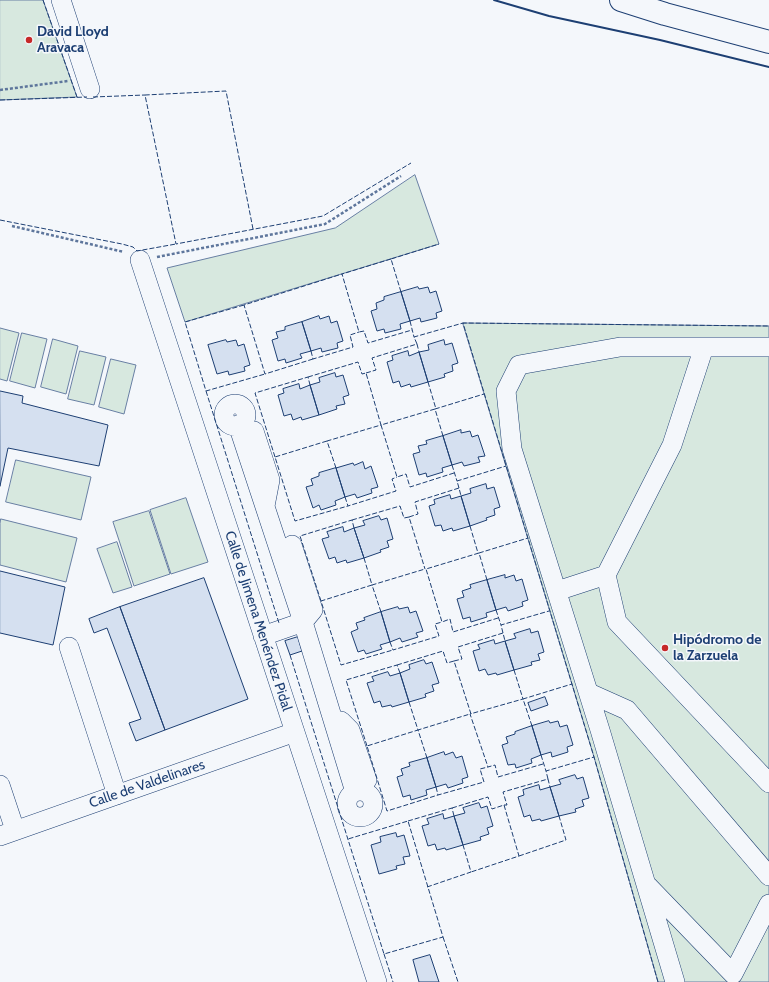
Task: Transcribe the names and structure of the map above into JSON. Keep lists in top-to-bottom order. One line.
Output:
{"streets":{"street":["Calle de Jimena Menéndez Pidal","Calle de Valdelinares"]},"crossings":[["Calle de Jimena Menéndez Pidal","Calle de Valdelinares"]],"places":["David Lloyd Aravaca","Hipódromo de la Zarzuela"]}
